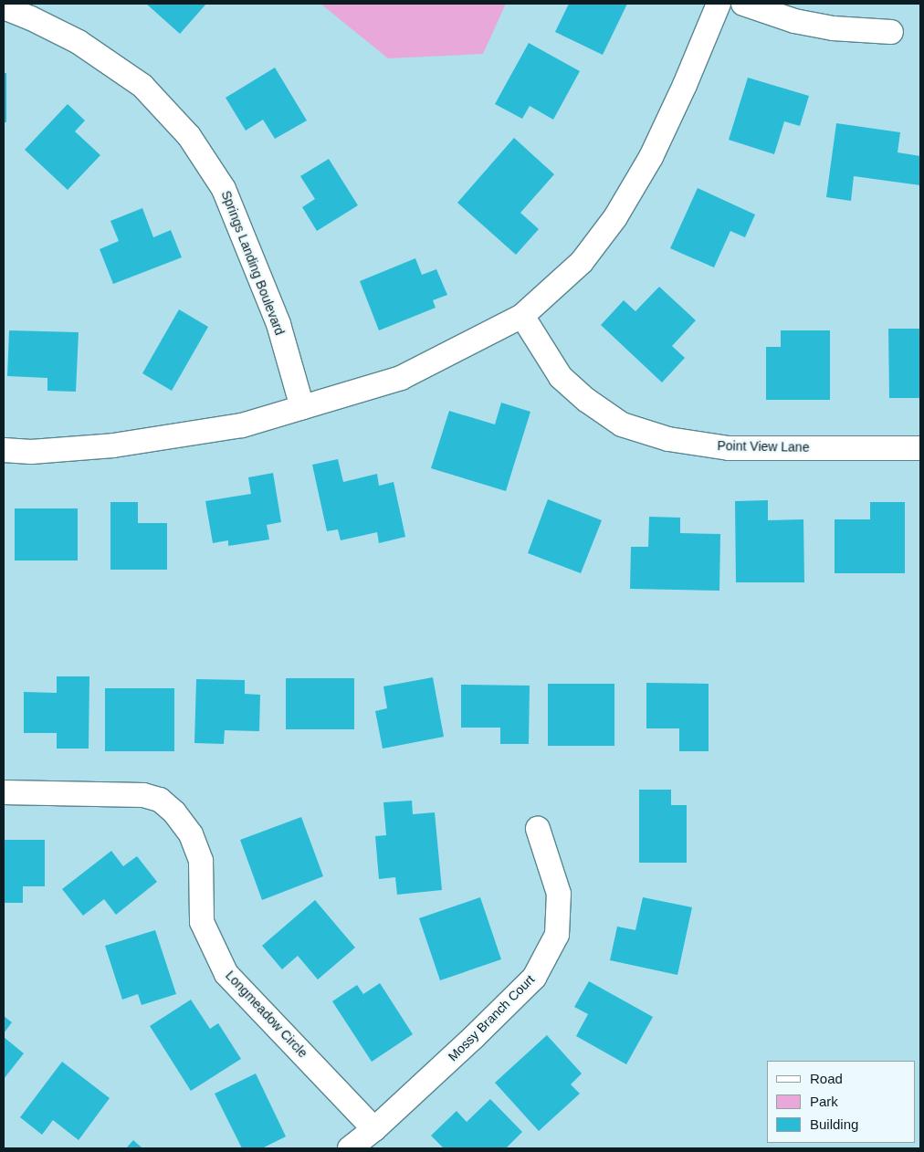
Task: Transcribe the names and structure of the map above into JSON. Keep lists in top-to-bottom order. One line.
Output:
{"streets":{"street":["Springs Landing Boulevard","Point View Lane","Longmeadow Circle","Mossy Branch Court"]},"crossings":[["Longmeadow Circle","Mossy Branch Court"]],"legend":["Road","Park","Building"]}
